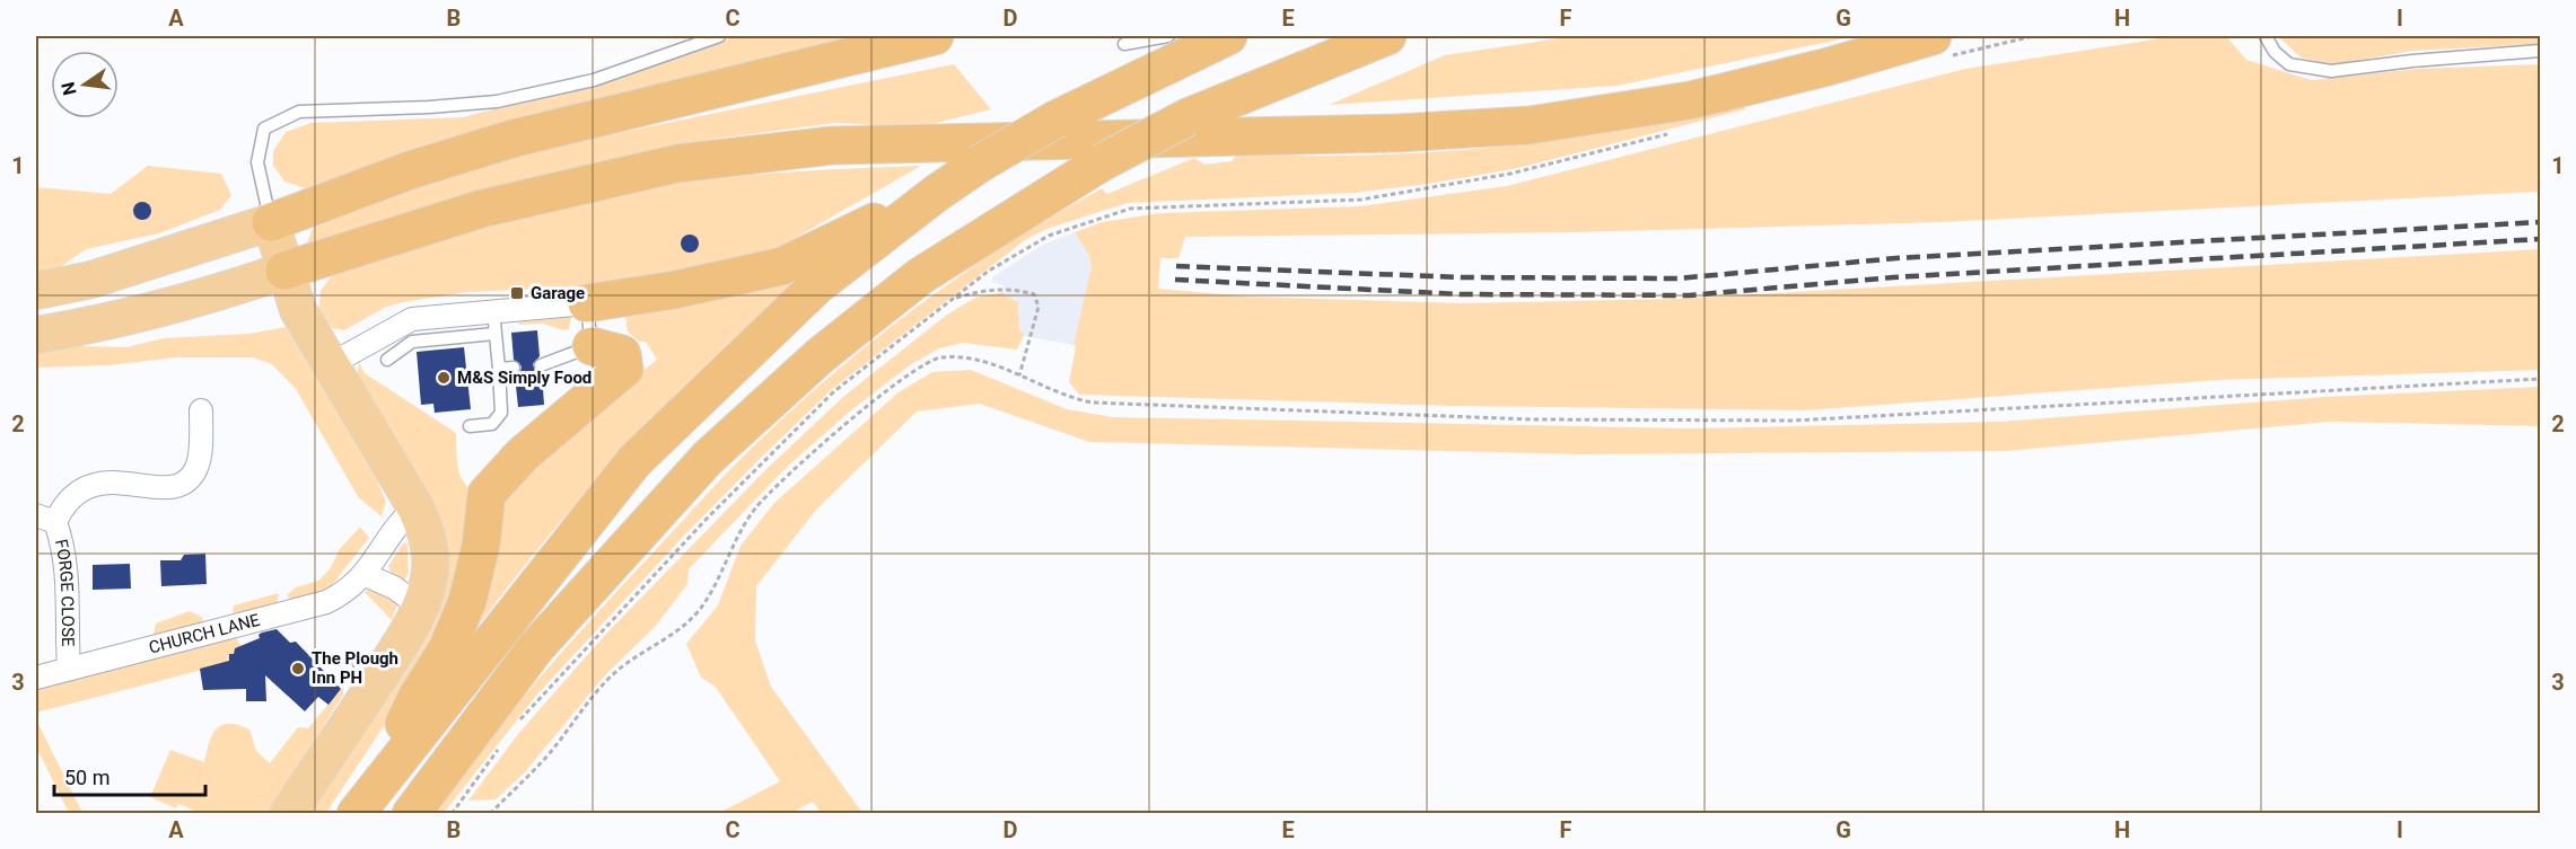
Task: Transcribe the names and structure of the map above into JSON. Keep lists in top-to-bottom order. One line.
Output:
{"streets":{"street":["FORGE CLOSE","CHURCH LANE"]},"crossings":[["FORGE CLOSE","CHURCH LANE"]],"places":{"transit":["Garage"],"other":["M&S Simply Food","The Plough Inn PH"]},"scale_bar":"50 m","north":"left","grid":{"columns":["A","B","C","D","E","F","G","H","I"],"rows":["1","2","3"]}}
